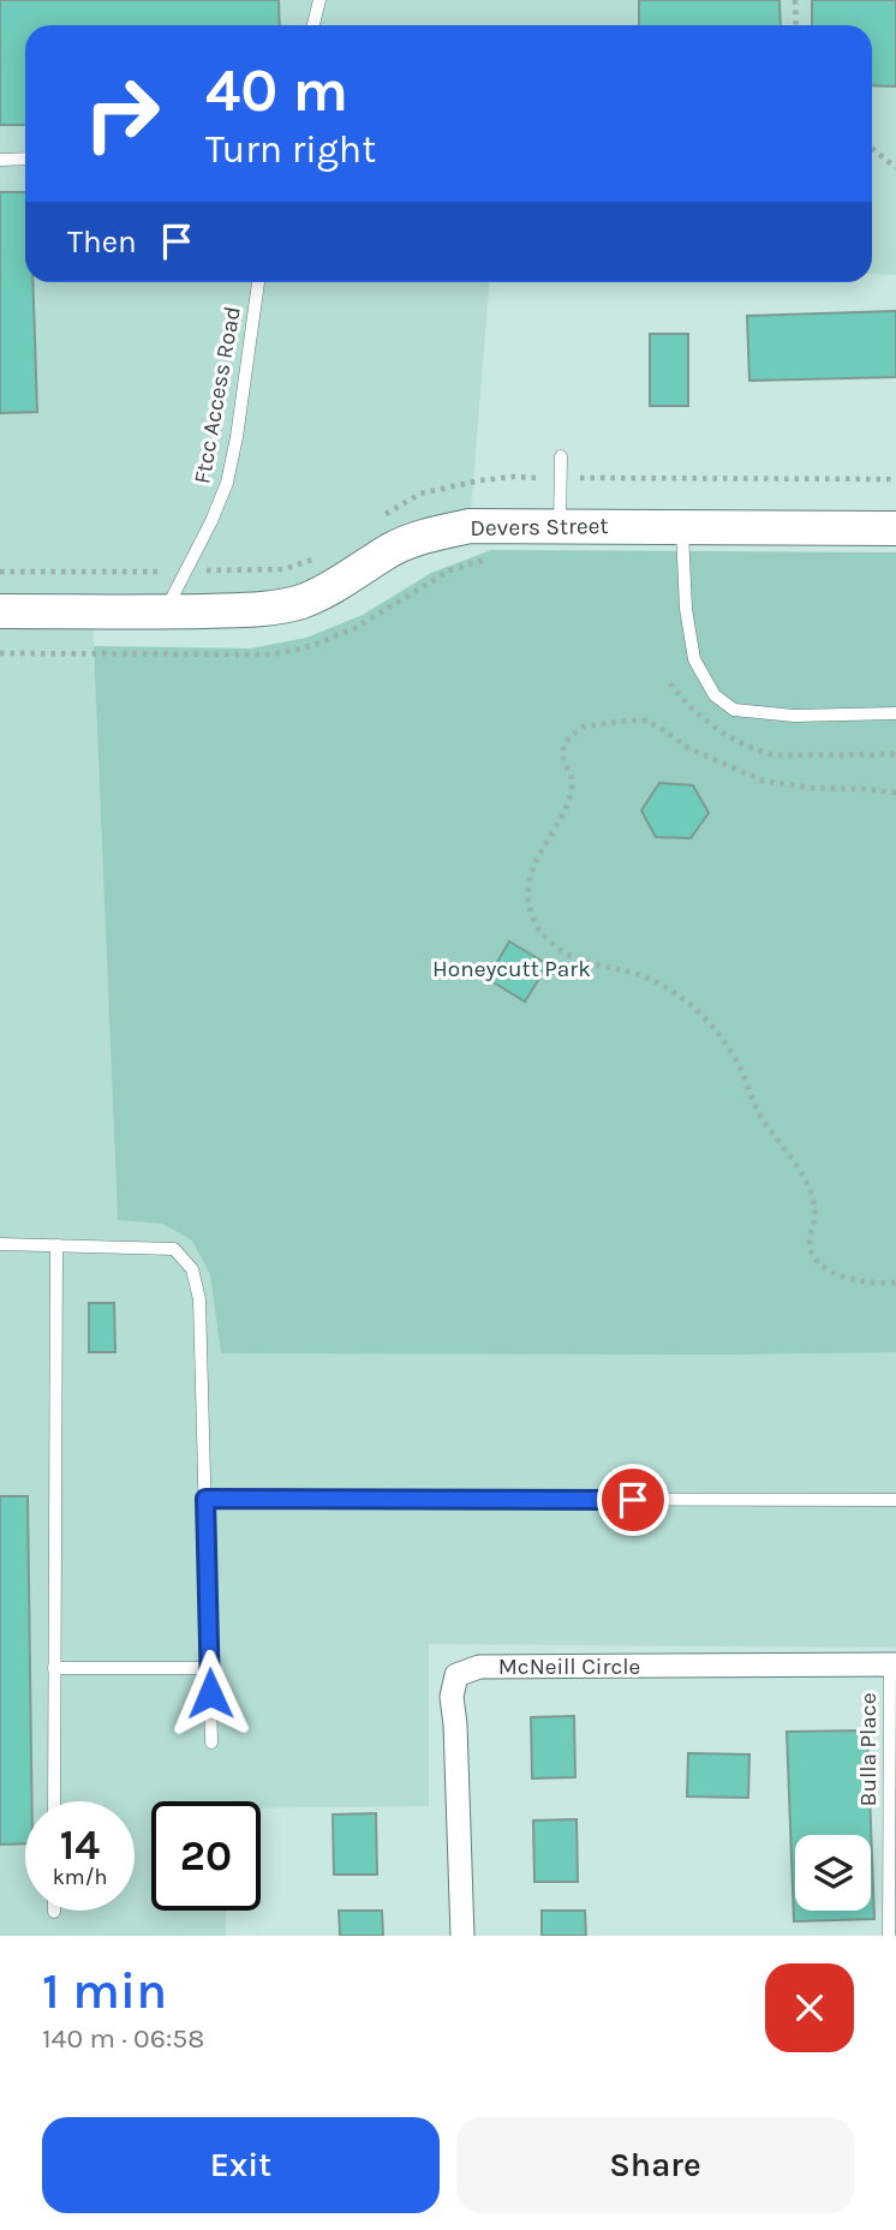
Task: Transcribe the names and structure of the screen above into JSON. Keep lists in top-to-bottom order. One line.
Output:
{"streets":{"street":["Devers Street","McNeill Circle"],"lane":["Ftcc Access Road","Bulla Place"]},"crossings":[["Ftcc Access Road","Devers Street"],["McNeill Circle","Bulla Place"]],"parks":["Honeycutt Park"],"page":{"turn":["40 m","Turn right"],"then":"Then","speed":"14 km/h","limit":"20","heading":["1 min","140 m · 06:58"],"buttons":["Exit","Share"]}}
